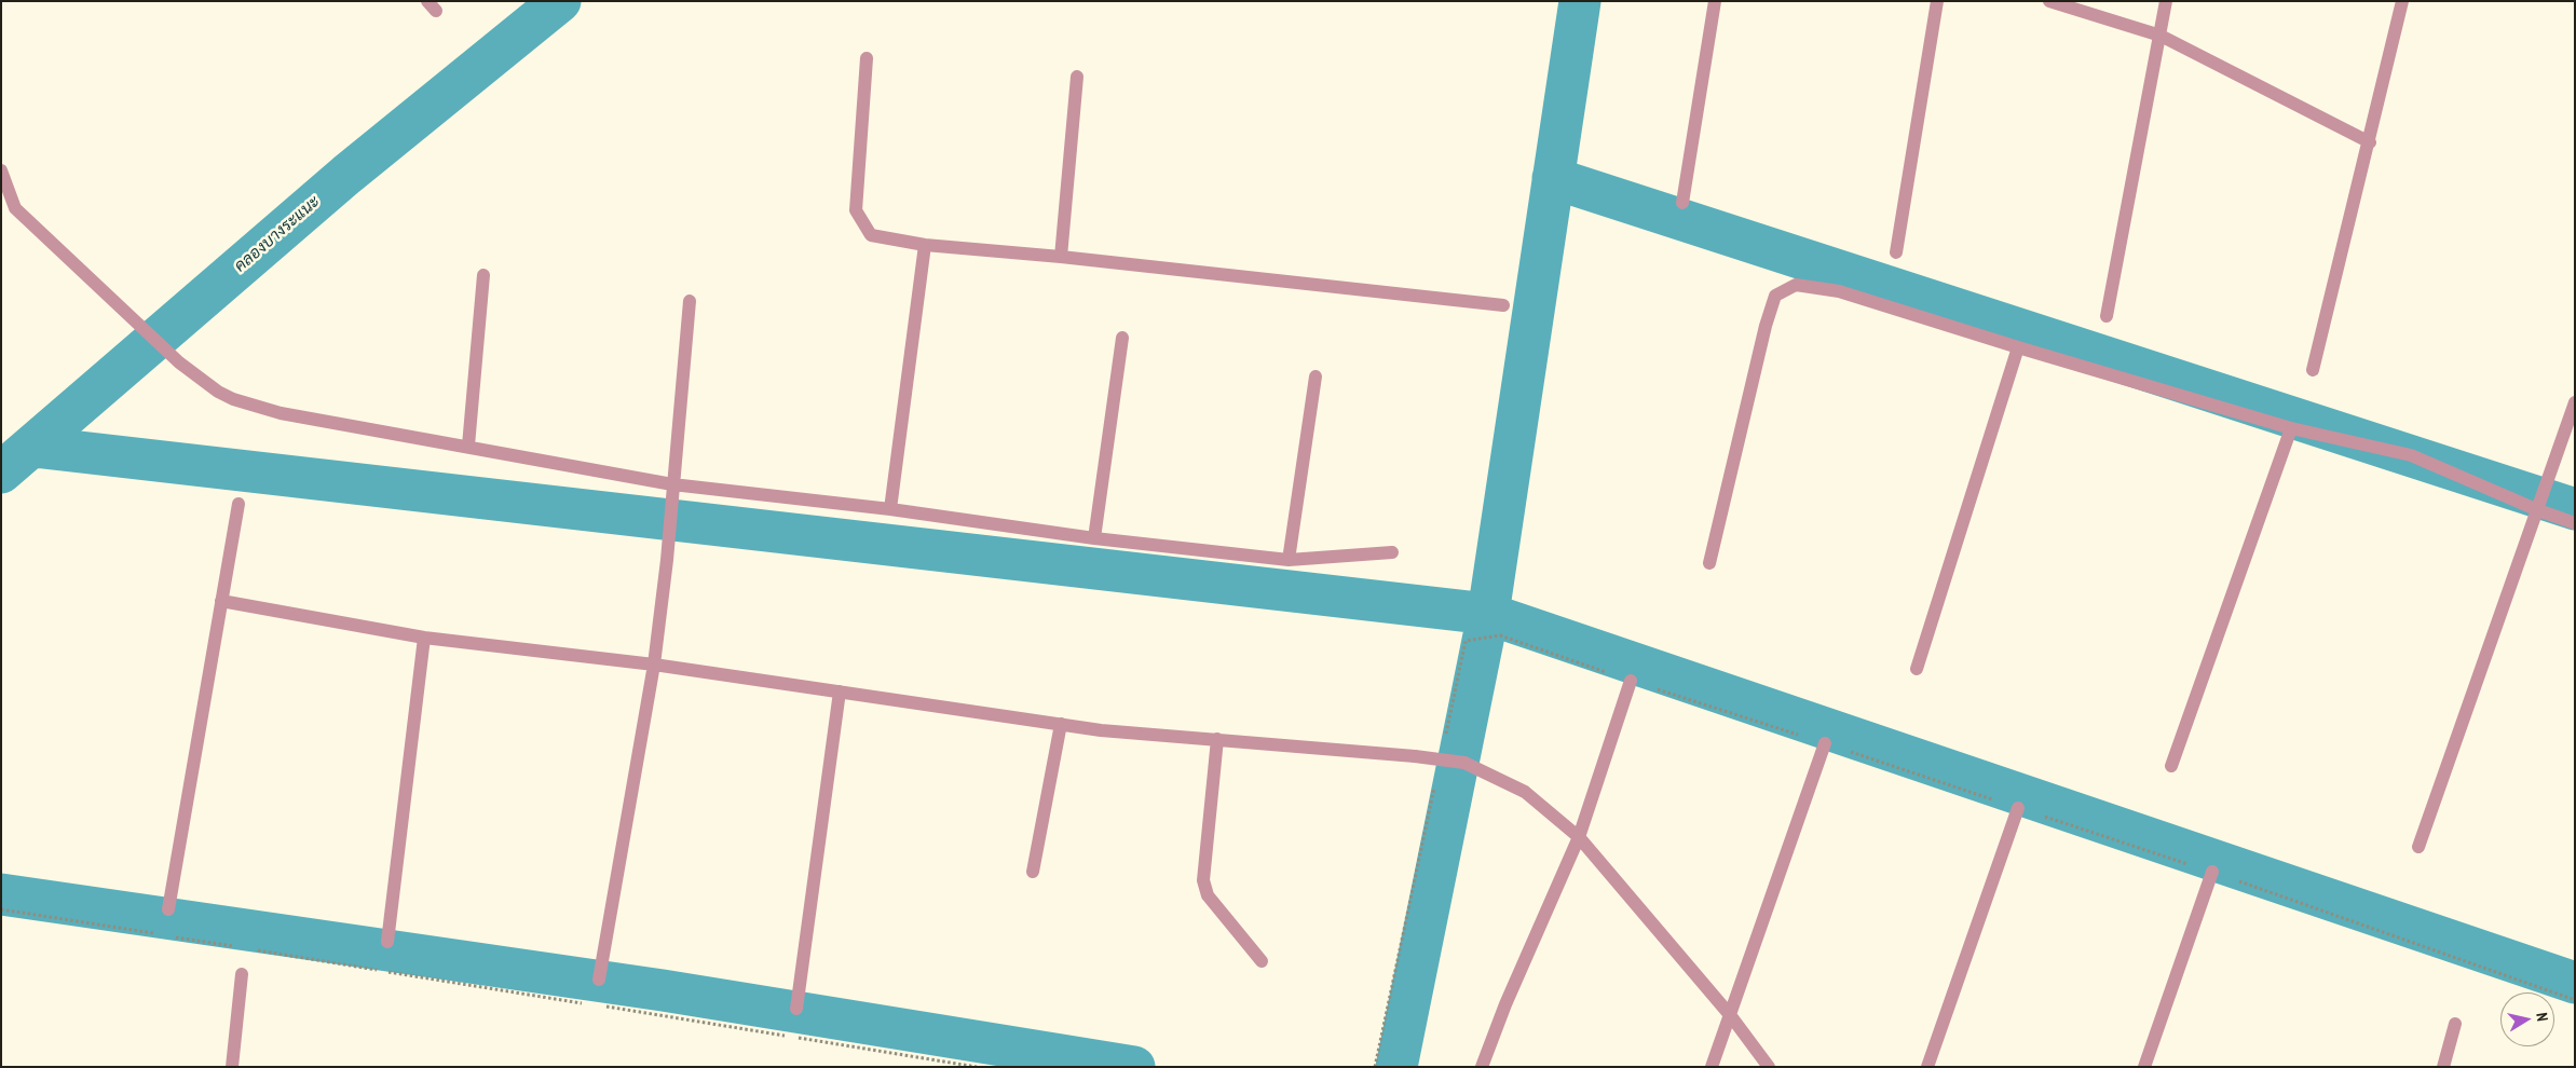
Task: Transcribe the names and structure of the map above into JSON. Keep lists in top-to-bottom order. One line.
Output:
{"water":["คลองบางระแนะ"],"north":"right"}
